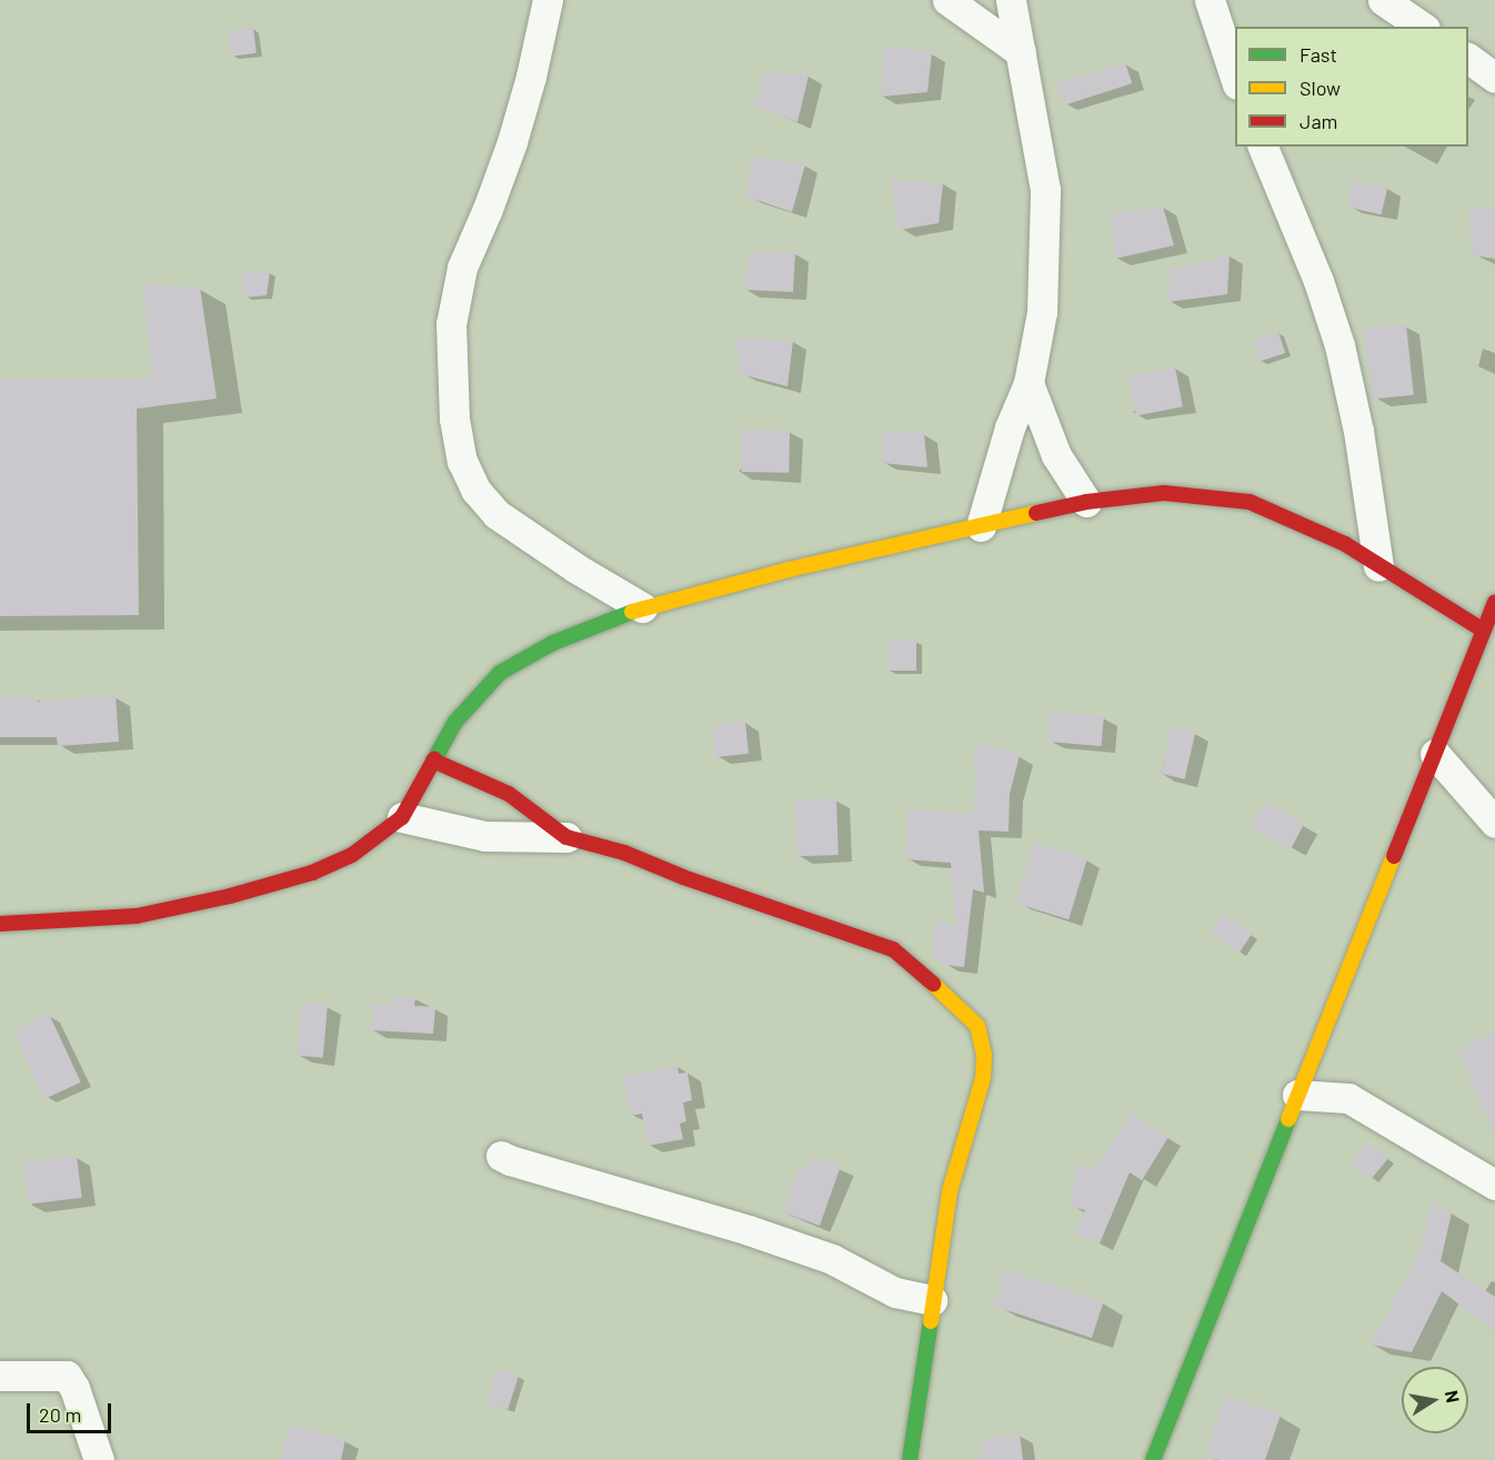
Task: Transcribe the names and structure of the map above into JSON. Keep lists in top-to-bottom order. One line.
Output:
{"legend":["Fast","Slow","Jam"],"scale_bar":"20 m","north":"right"}
